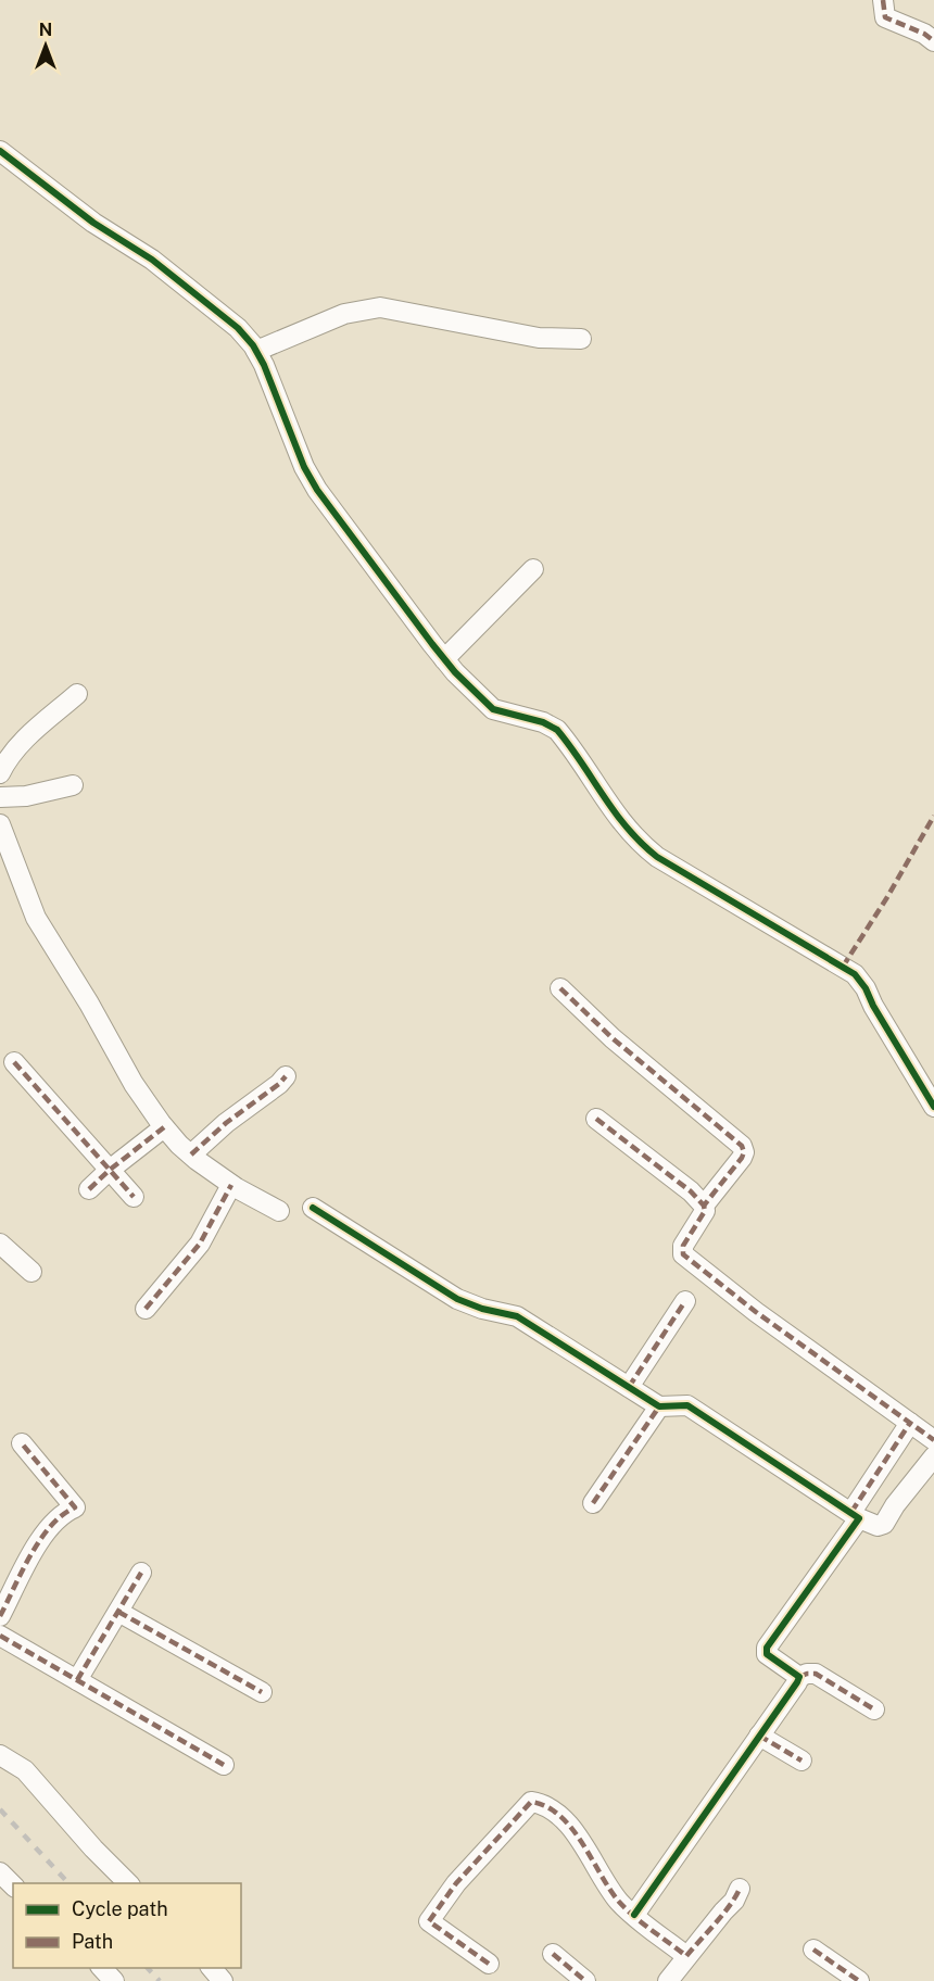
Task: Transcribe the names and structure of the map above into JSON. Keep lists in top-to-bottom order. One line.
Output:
{"legend":["Cycle path","Path"],"north":"top"}
